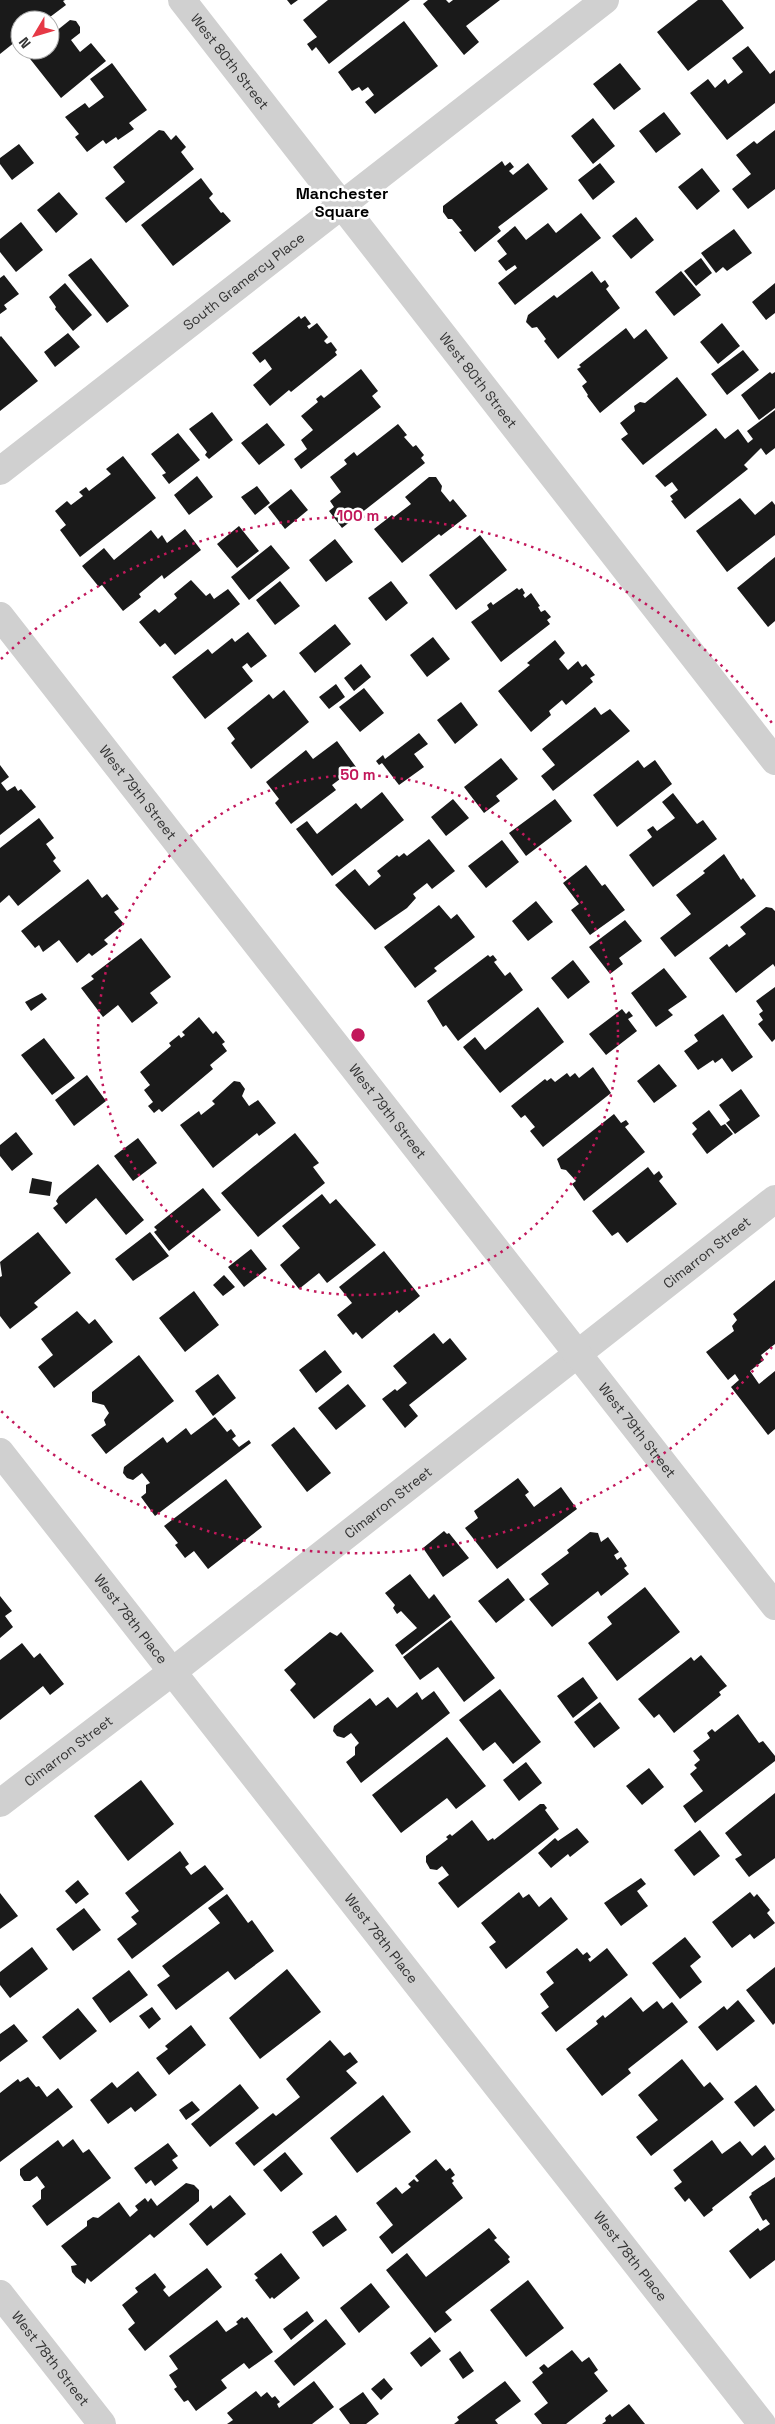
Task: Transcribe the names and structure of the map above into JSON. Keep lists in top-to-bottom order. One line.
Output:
{"streets":{"street":["West 80th Street","South Gramercy Place","West 79th Street","Cimarron Street","West 78th Place","West 78th Street"]},"crossings":[["West 80th Street","South Gramercy Place"],["West 79th Street","Cimarron Street"],["Cimarron Street","West 78th Place"]],"districts":["Manchester Square"],"north":"bottom left","rings":["100 m","50 m"]}
